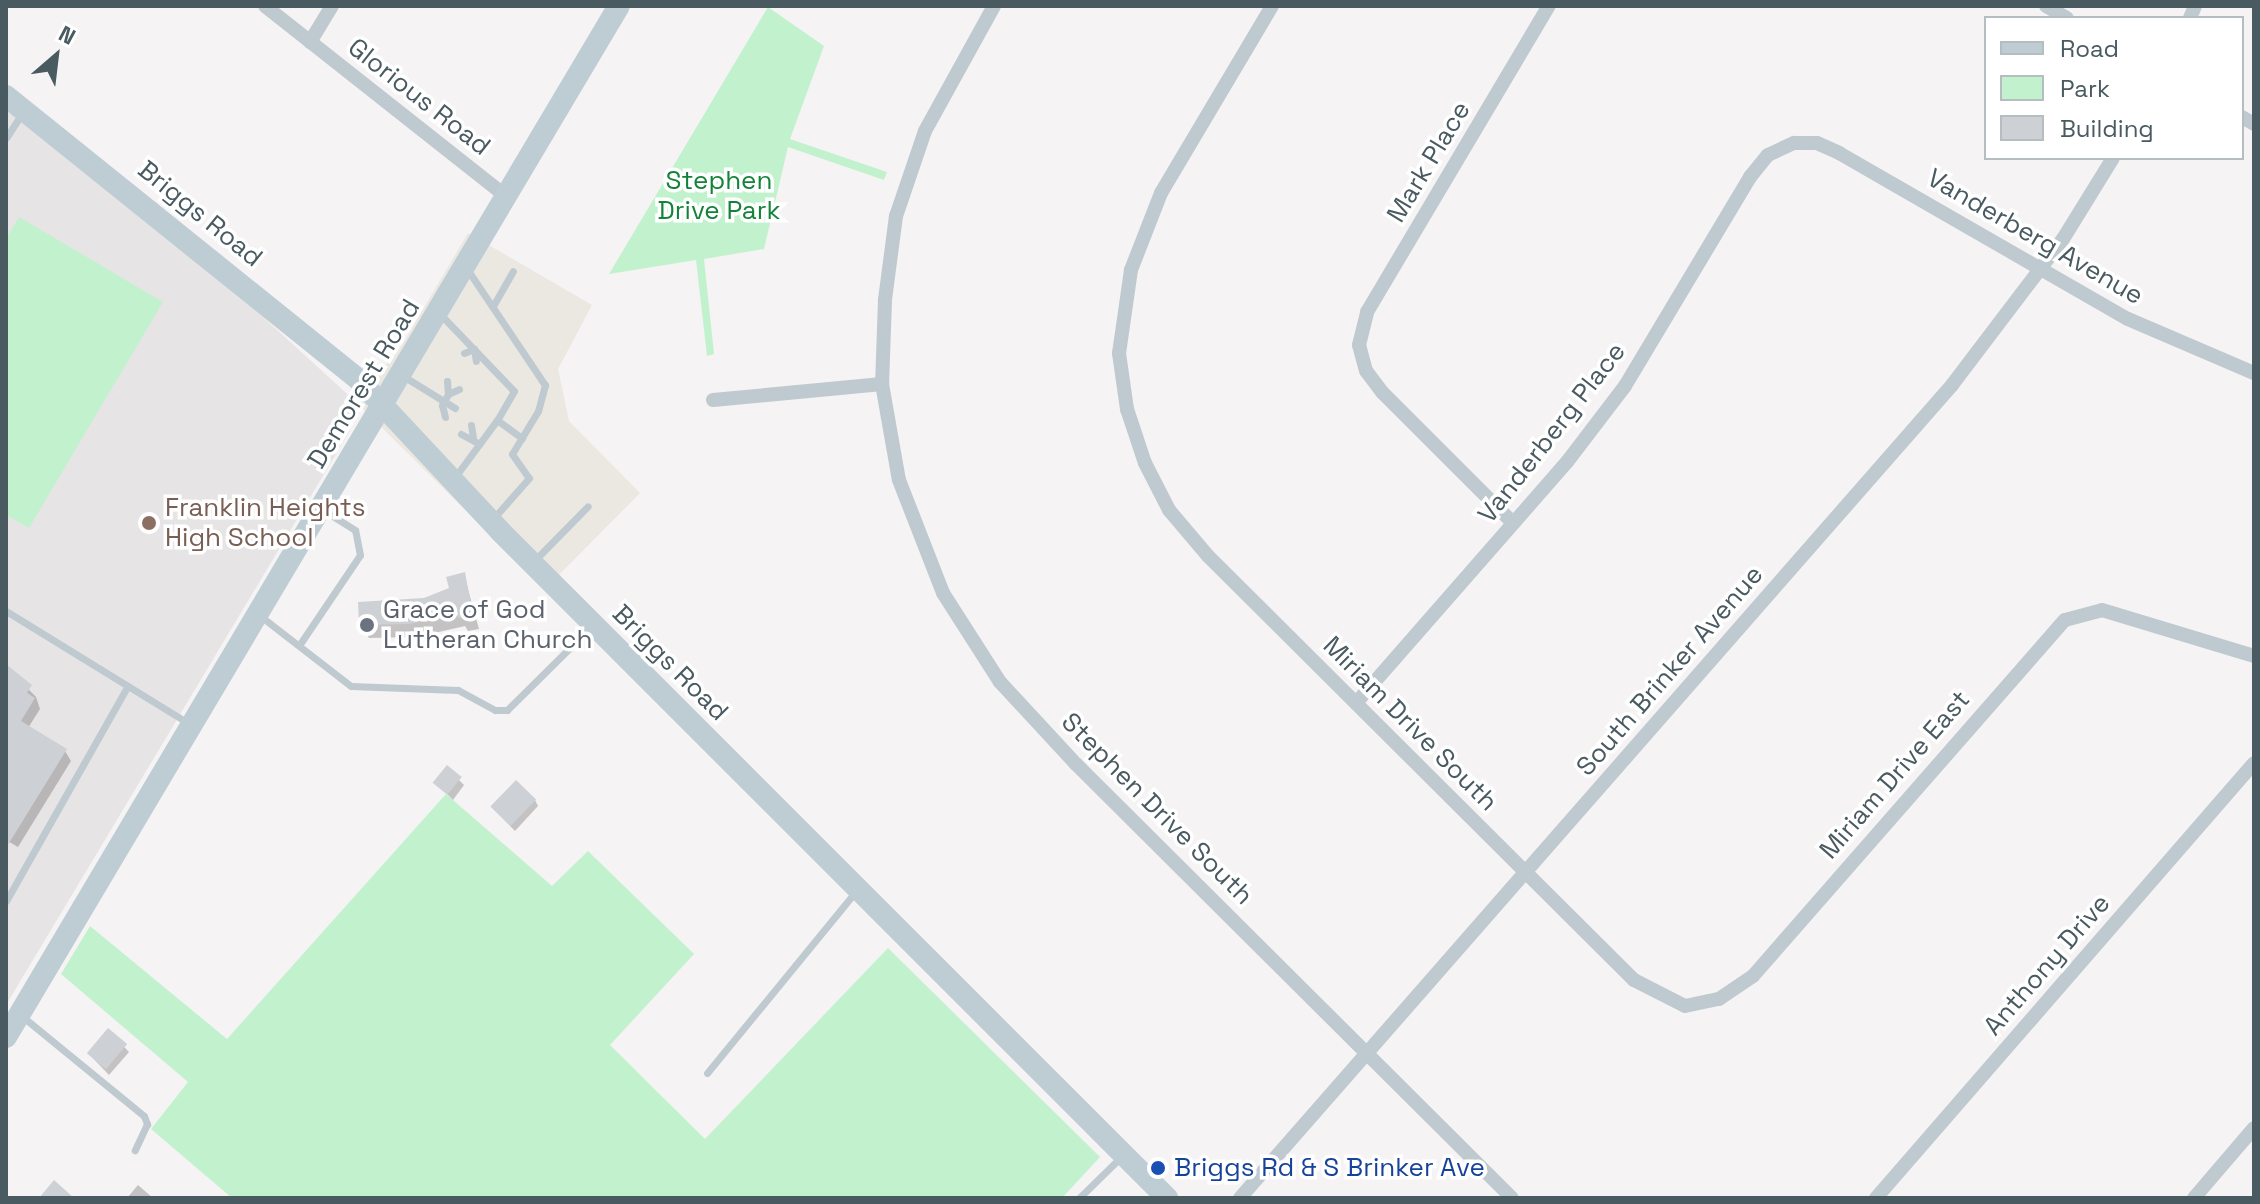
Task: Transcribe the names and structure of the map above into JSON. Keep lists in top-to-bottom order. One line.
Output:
{"streets":{"street":["Glorious Road","Mark Place","Briggs Road","Vanderberg Avenue","Demorest Road","Vanderberg Place","South Brinker Avenue","Miriam Drive South","Miriam Drive East","Stephen Drive South","Anthony Drive"]},"crossings":[["Glorious Road","Demorest Road"],["Mark Place","Vanderberg Place"],["Briggs Road","Demorest Road"],["Vanderberg Avenue","Vanderberg Place"],["Vanderberg Avenue","South Brinker Avenue"],["Vanderberg Place","Miriam Drive South"],["South Brinker Avenue","Miriam Drive South"],["South Brinker Avenue","Stephen Drive South"],["Miriam Drive South","Miriam Drive East"]],"parks":["Stephen Drive Park"],"places":["Franklin Heights High School","Grace of God Lutheran Church","Briggs Rd & S Brinker Ave"],"legend":["Road","Park","Building"],"north":"top right"}
